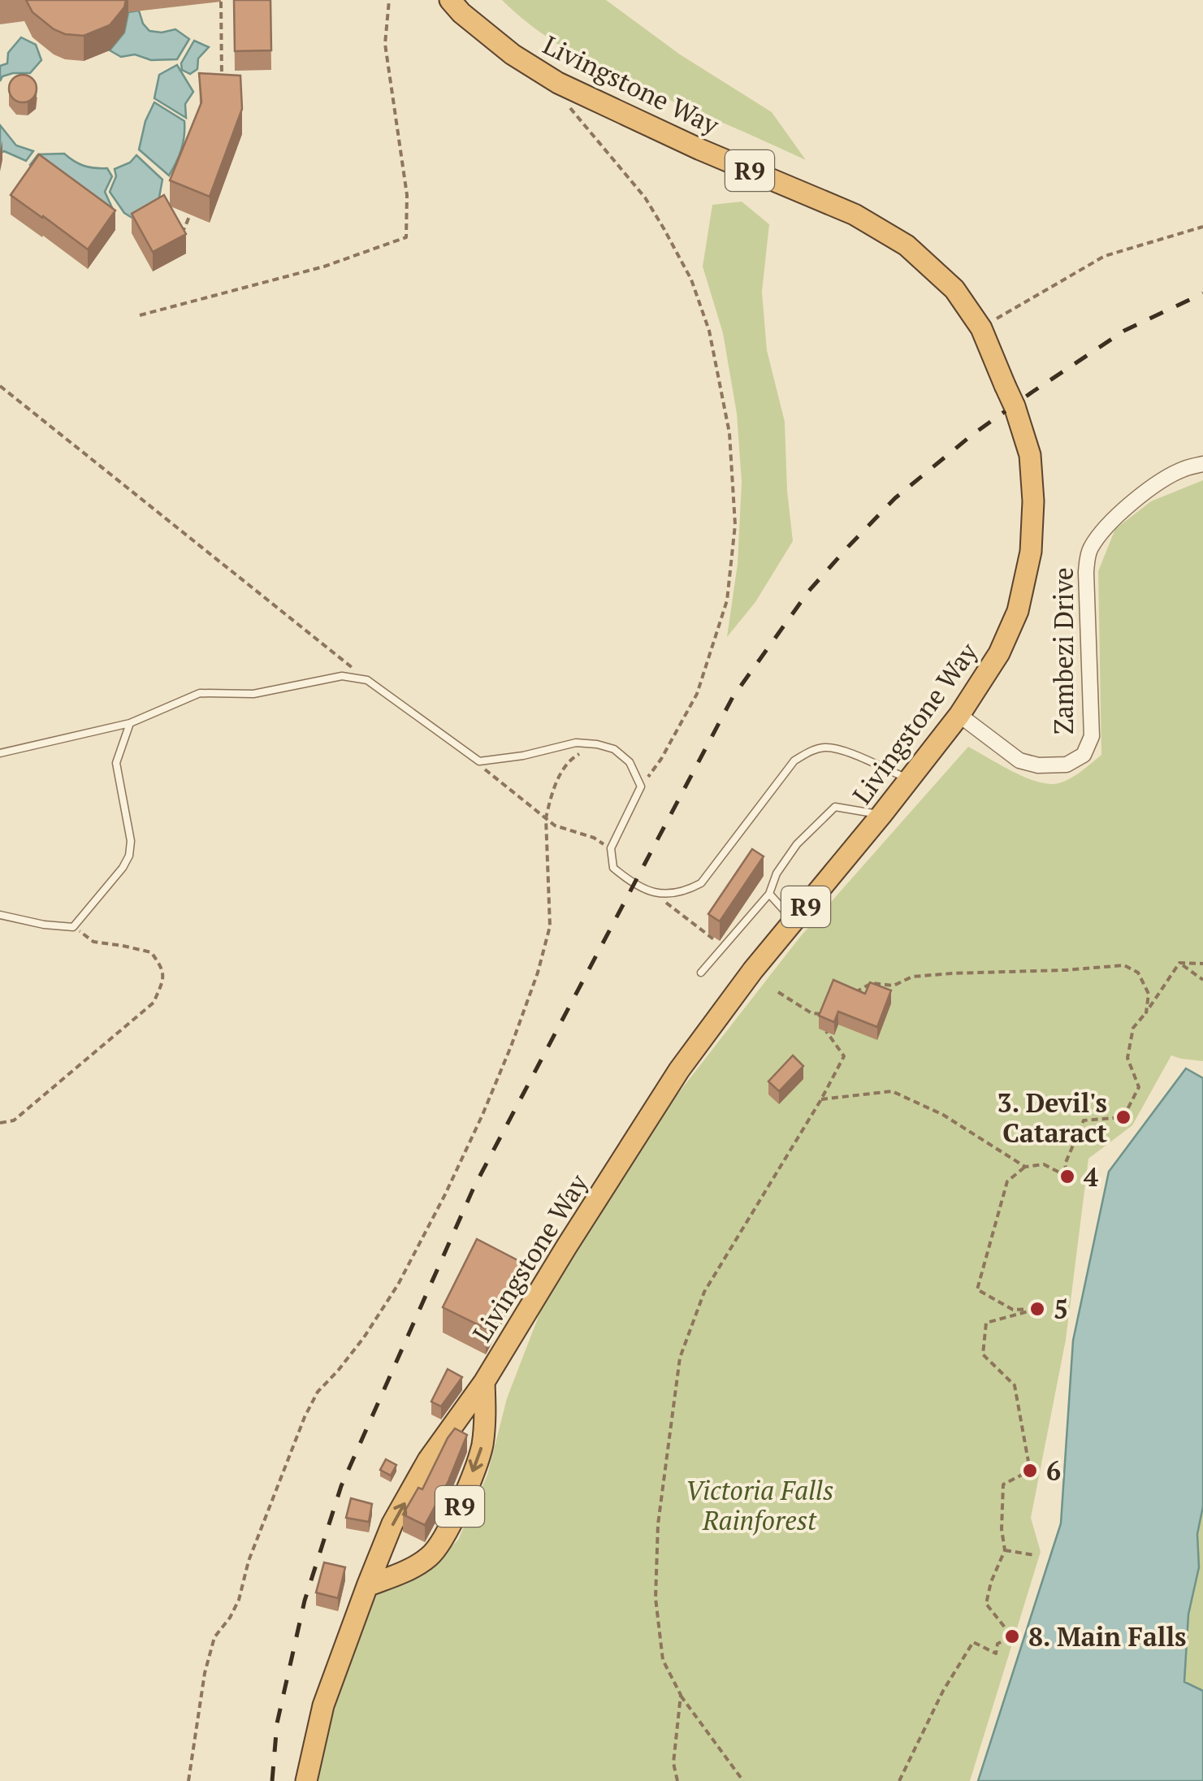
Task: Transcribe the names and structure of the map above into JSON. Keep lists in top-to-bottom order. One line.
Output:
{"streets":{"highway":["Livingstone Way","R9"],"street":["Zambezi Drive"]},"crossings":[["Livingstone Way","Zambezi Drive"]],"parks":["Victoria Falls Rainforest"],"places":["3. Devil's Cataract","4","5","6","8. Main Falls"]}
